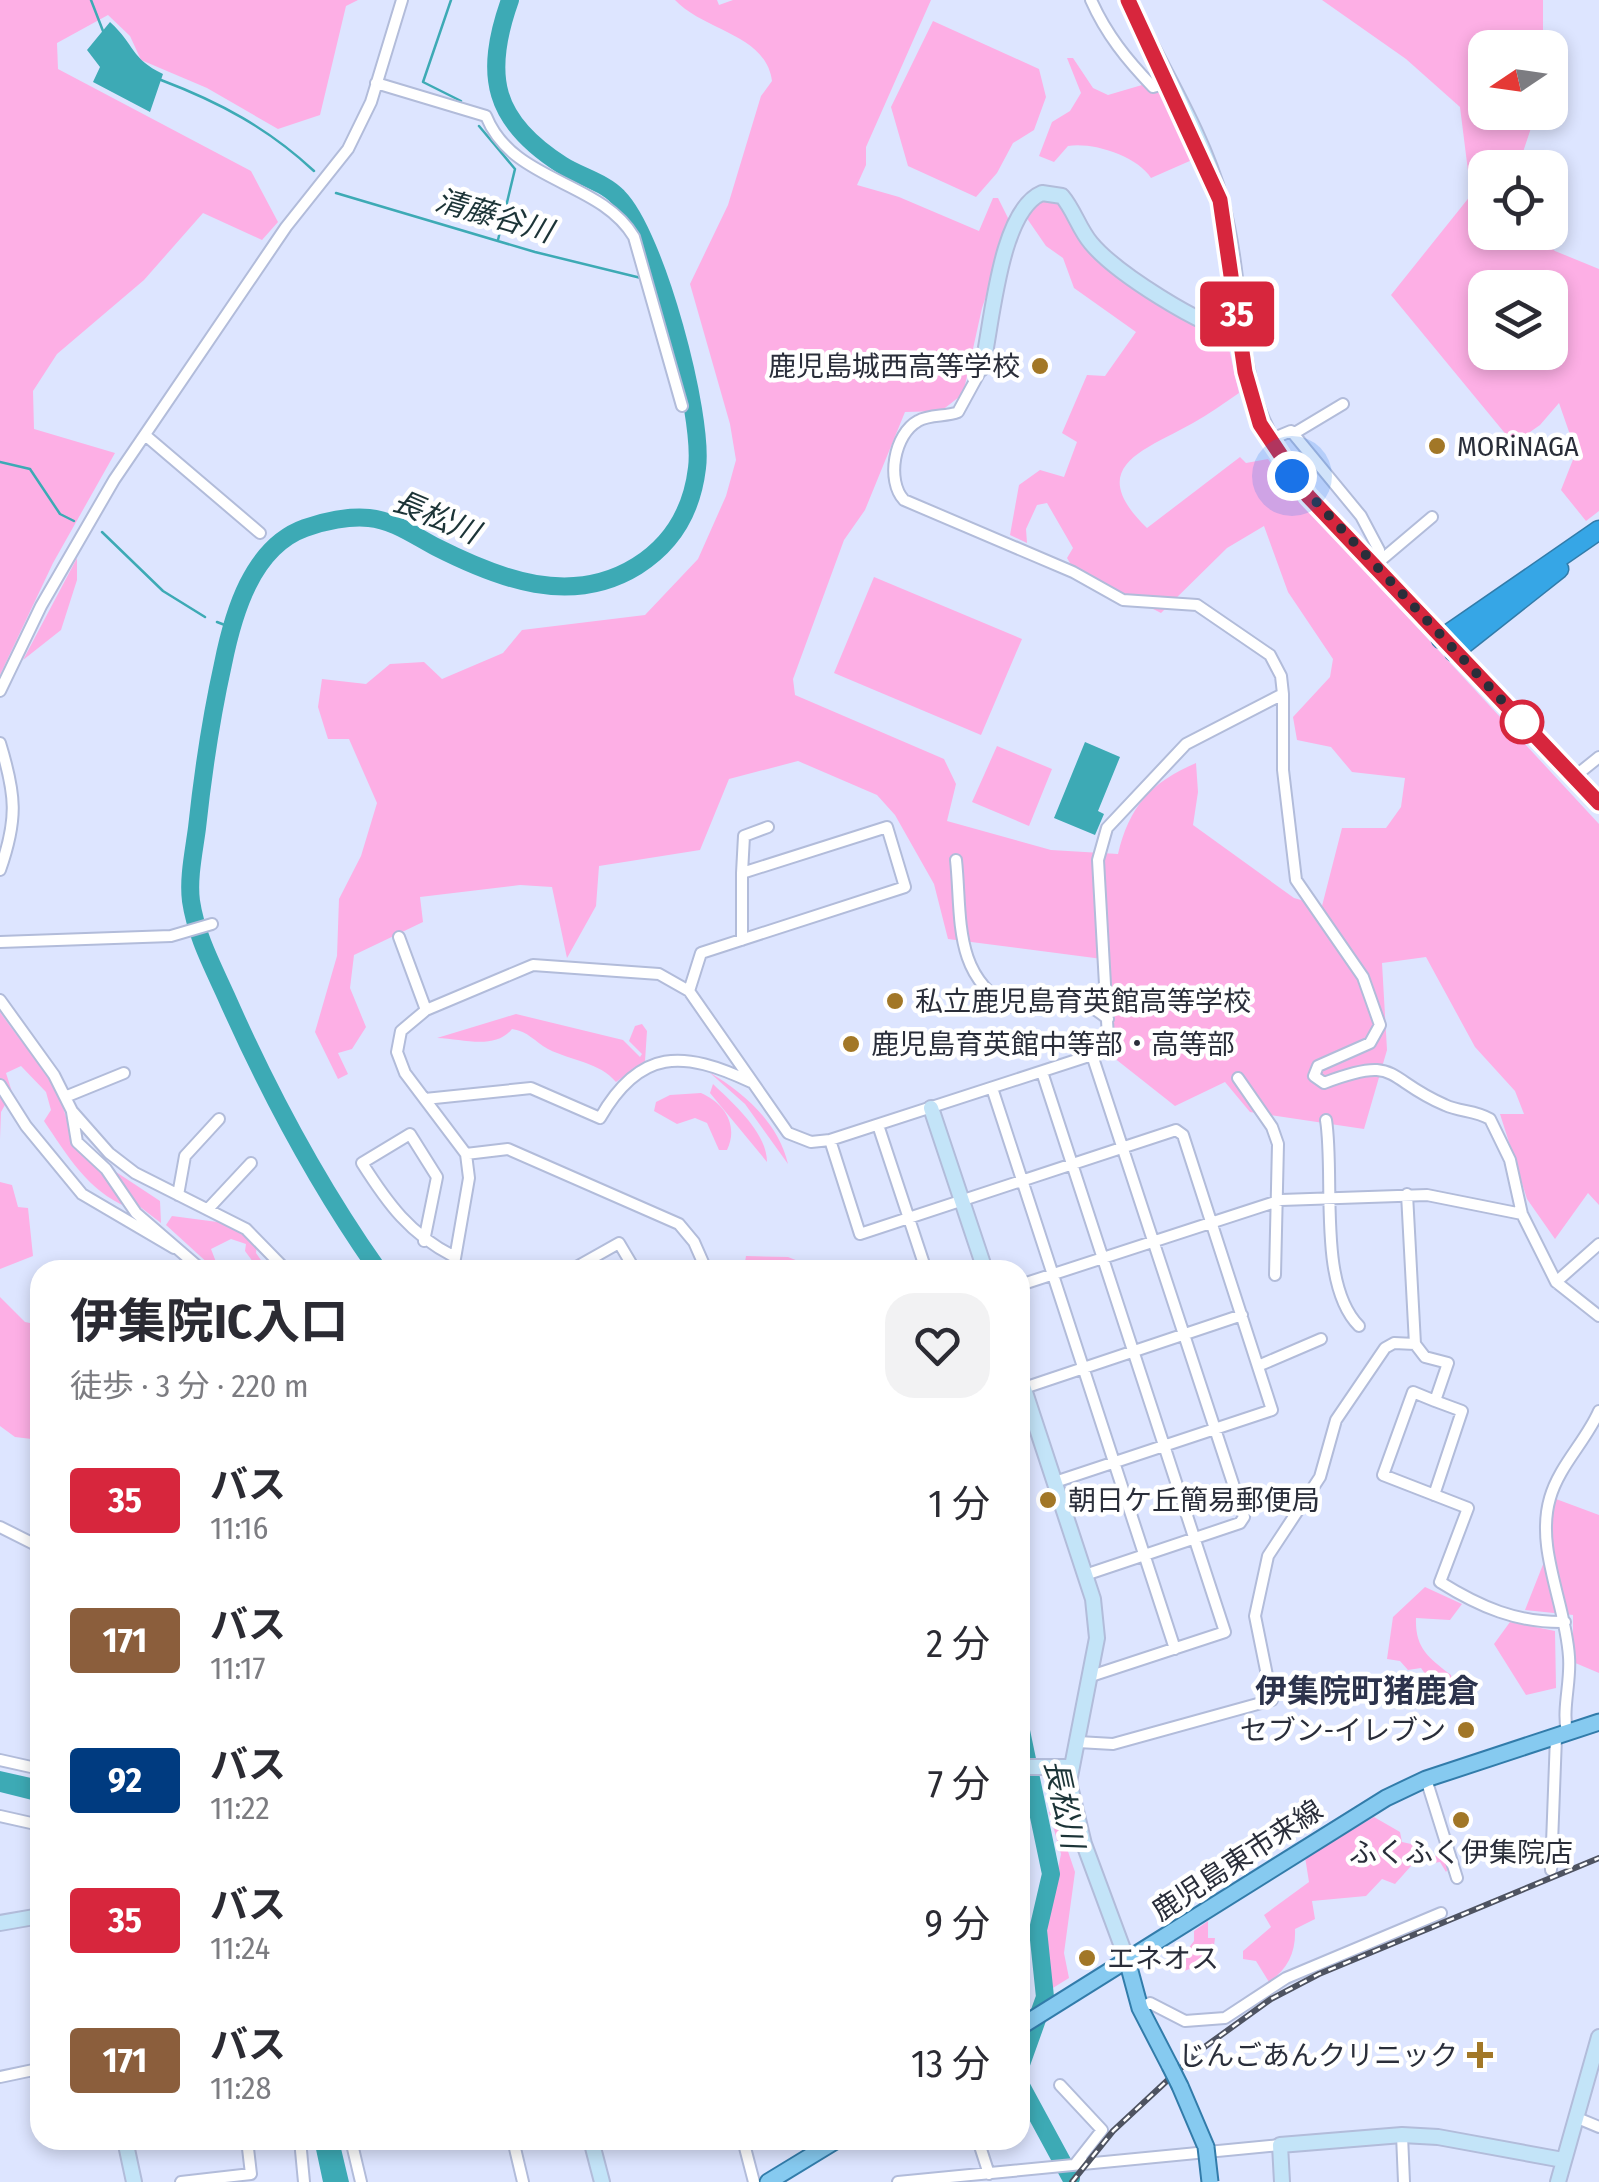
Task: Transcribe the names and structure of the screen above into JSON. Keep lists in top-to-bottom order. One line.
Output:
{"streets":{"main road":["鹿児島東市来線"]},"districts":["伊集院町猪鹿倉"],"water":["清藤谷川","長松川"],"places":{"other":["鹿児島城西高等学校","MORiNAGA","私立鹿児島育英館高等学校","鹿児島育英館中等部・高等部","朝日ケ丘簡易郵便局","セブン-イレブン","ふくふく伊集院店","エネオス"],"health":["じんごあんクリニック"]},"lines":["bus line 35"],"north":"left","page":{"on_map":"35","heading":["伊集院IC入口","徒歩 · 3 分 · 220 m"],"list":[{"mark":"35","name":"バス","note":"11:16","value":"1 分"},{"mark":"171","name":"バス","note":"11:17","value":"2 分"},{"mark":"92","name":"バス","note":"11:22","value":"7 分"},{"mark":"35","name":"バス","note":"11:24","value":"9 分"},{"mark":"171","name":"バス","note":"11:28","value":"13 分"}]}}
